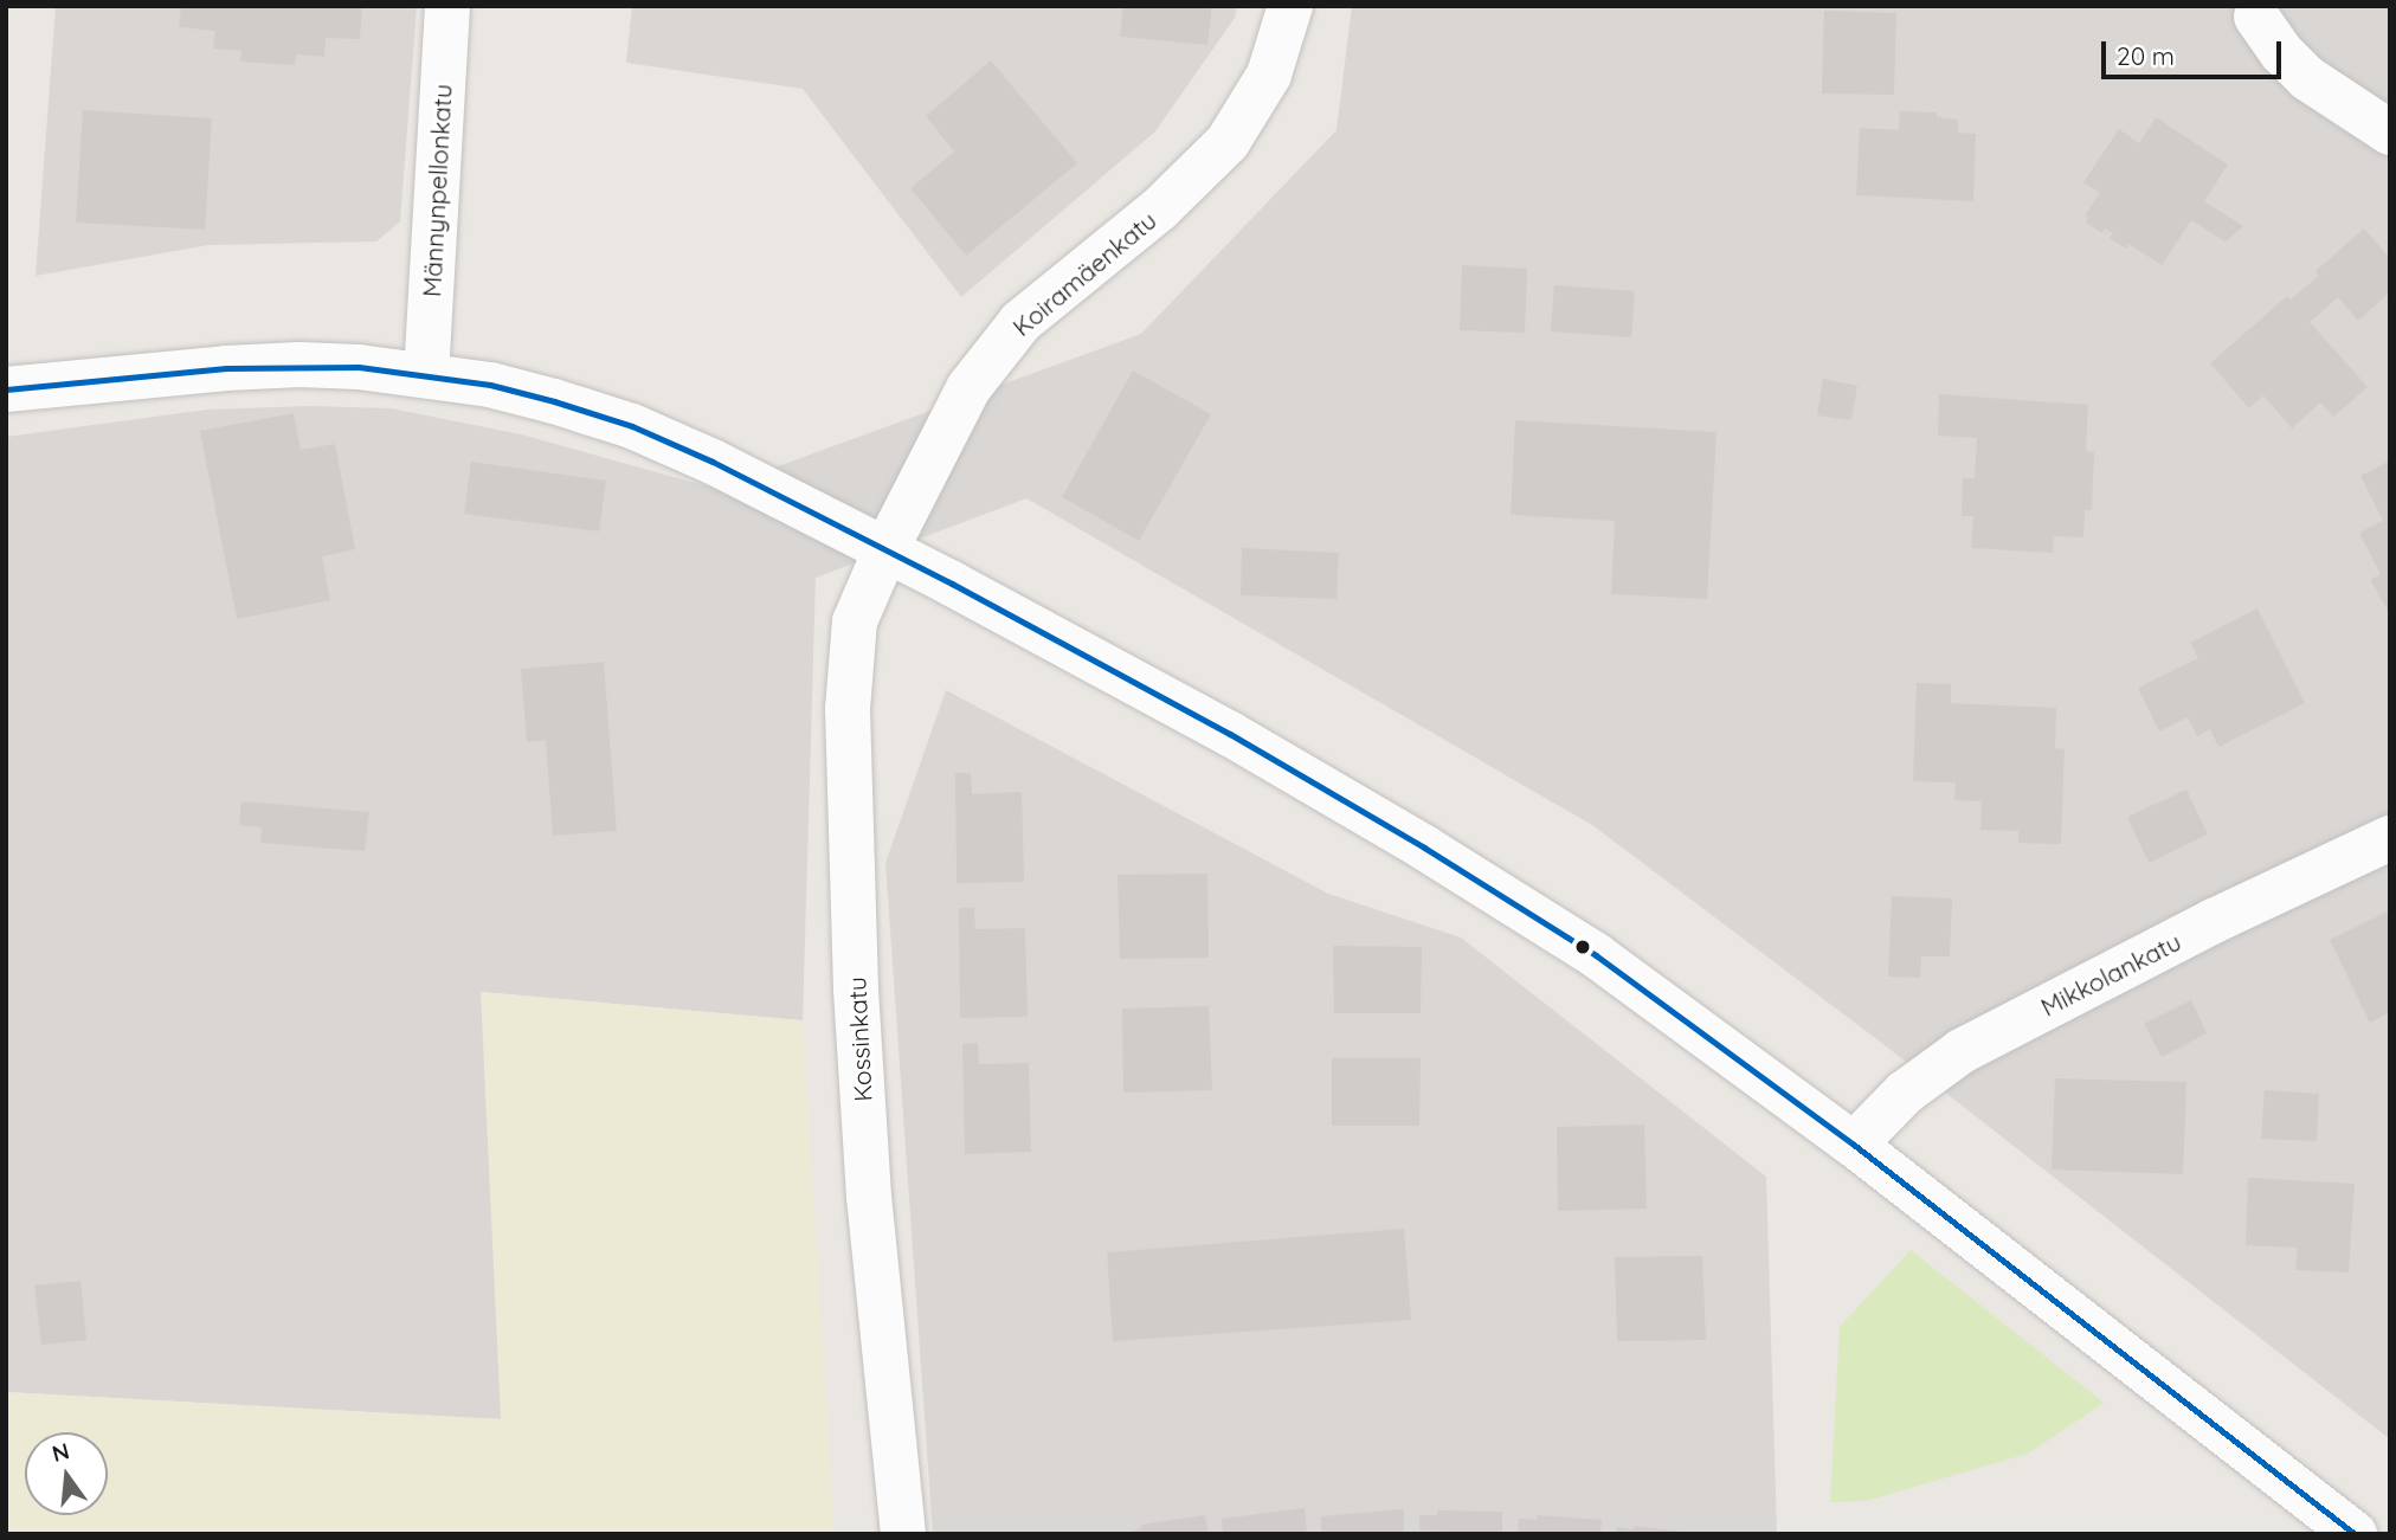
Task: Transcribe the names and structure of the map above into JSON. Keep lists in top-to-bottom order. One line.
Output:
{"streets":{"street":["Männynpellonkatu","Koiramäenkatu","Mikkolankatu","Kossinkatu"]},"crossings":[["Koiramäenkatu","Kossinkatu"]],"scale_bar":"20 m","north":"top"}
